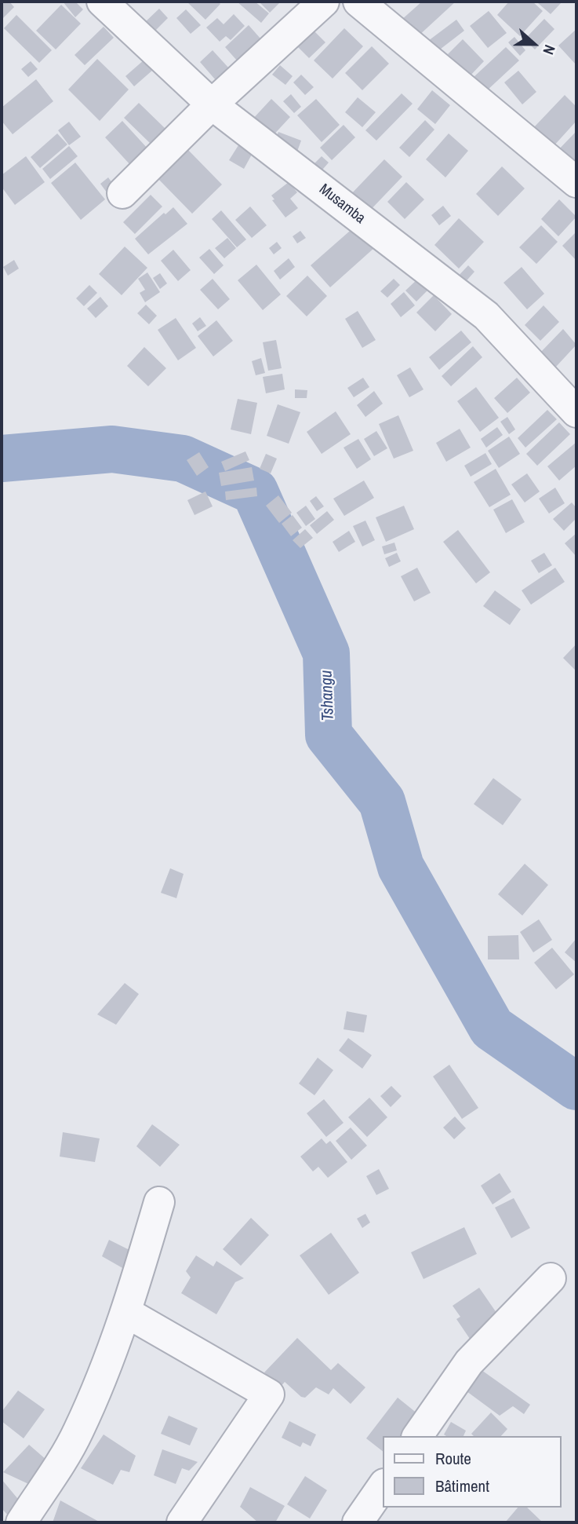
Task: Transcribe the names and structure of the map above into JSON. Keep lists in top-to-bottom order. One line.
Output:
{"streets":{"street":["Musamba"]},"water":["Tshangu"],"legend":["Route","Bâtiment"],"north":"right"}
